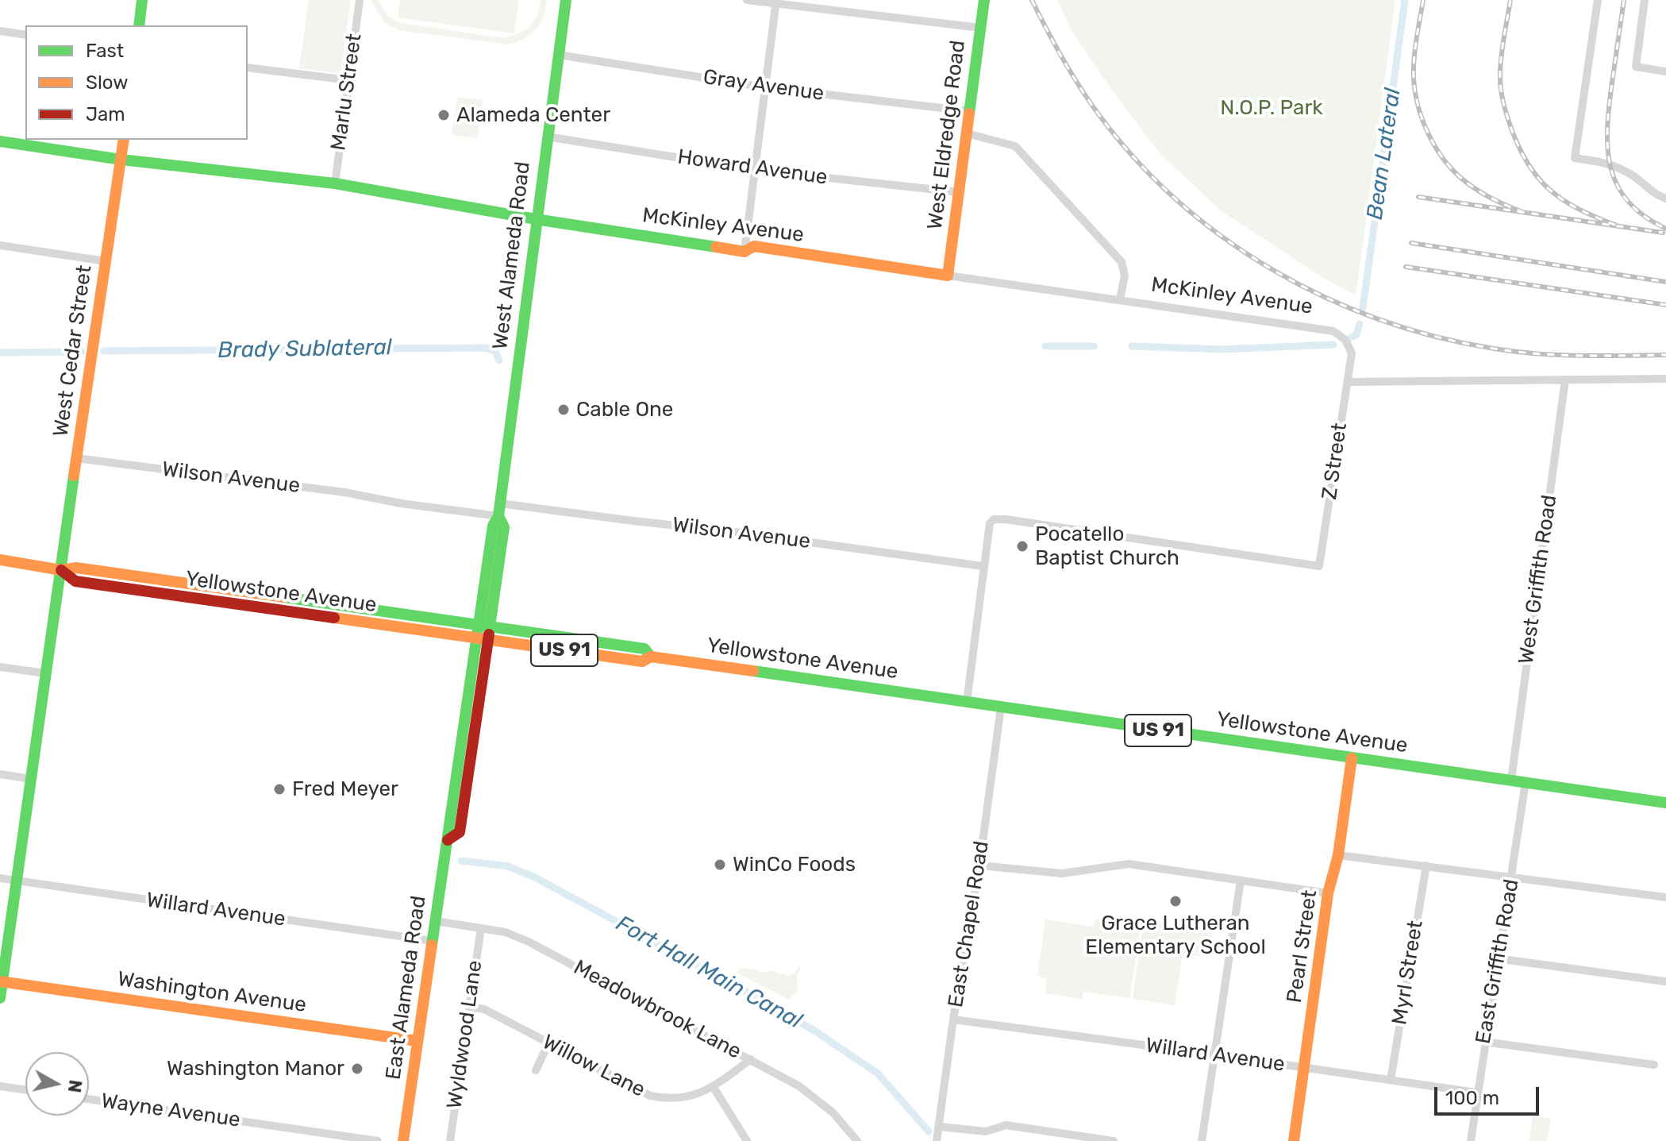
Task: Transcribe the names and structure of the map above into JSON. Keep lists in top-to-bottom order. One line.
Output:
{"streets":{"main road":["West Eldredge Road","McKinley Avenue","West Alameda Road","West Cedar Street","Yellowstone Avenue","US 91","Pearl Street","East Alameda Road","Washington Avenue"],"street":["Gray Avenue","Marlu Street","Howard Avenue","Z Street","Wilson Avenue","West Griffith Road","Willard Avenue","East Chapel Road","East Griffith Road","Myrl Street","Meadowbrook Lane","Wyldwood Lane","Willow Lane","Wayne Avenue"]},"crossings":[["Gray Avenue","West Eldredge Road"],["Gray Avenue","West Alameda Road"],["Marlu Street","McKinley Avenue"],["West Eldredge Road","Howard Avenue"],["West Eldredge Road","McKinley Avenue"],["Howard Avenue","West Alameda Road"],["McKinley Avenue","West Alameda Road"],["McKinley Avenue","West Cedar Street"],["McKinley Avenue","Z Street"],["West Alameda Road","Wilson Avenue"],["West Alameda Road","Yellowstone Avenue"],["West Alameda Road","East Alameda Road"],["West Cedar Street","Wilson Avenue"],["West Cedar Street","Yellowstone Avenue"],["West Cedar Street","Willard Avenue"],["West Cedar Street","Washington Avenue"],["Z Street","Wilson Avenue"],["West Griffith Road","Yellowstone Avenue"],["Yellowstone Avenue","East Chapel Road"],["Yellowstone Avenue","Pearl Street"],["Yellowstone Avenue","East Griffith Road"],["Yellowstone Avenue","East Alameda Road"],["Willard Avenue","East Chapel Road"],["Willard Avenue","Pearl Street"],["Willard Avenue","East Griffith Road"],["Willard Avenue","Myrl Street"],["Willard Avenue","East Alameda Road"],["East Alameda Road","Washington Avenue"],["East Alameda Road","Meadowbrook Lane"],["Meadowbrook Lane","Wyldwood Lane"],["Meadowbrook Lane","Willow Lane"],["Wyldwood Lane","Willow Lane"]],"water":["Bean Lateral","Brady Sublateral","Fort Hall Main Canal"],"parks":["N.O.P. Park"],"places":["Alameda Center","Cable One","Pocatello Baptist Church","Fred Meyer","WinCo Foods","Grace Lutheran Elementary School","Washington Manor"],"legend":["Fast","Slow","Jam"],"scale_bar":"100 m","north":"right"}
